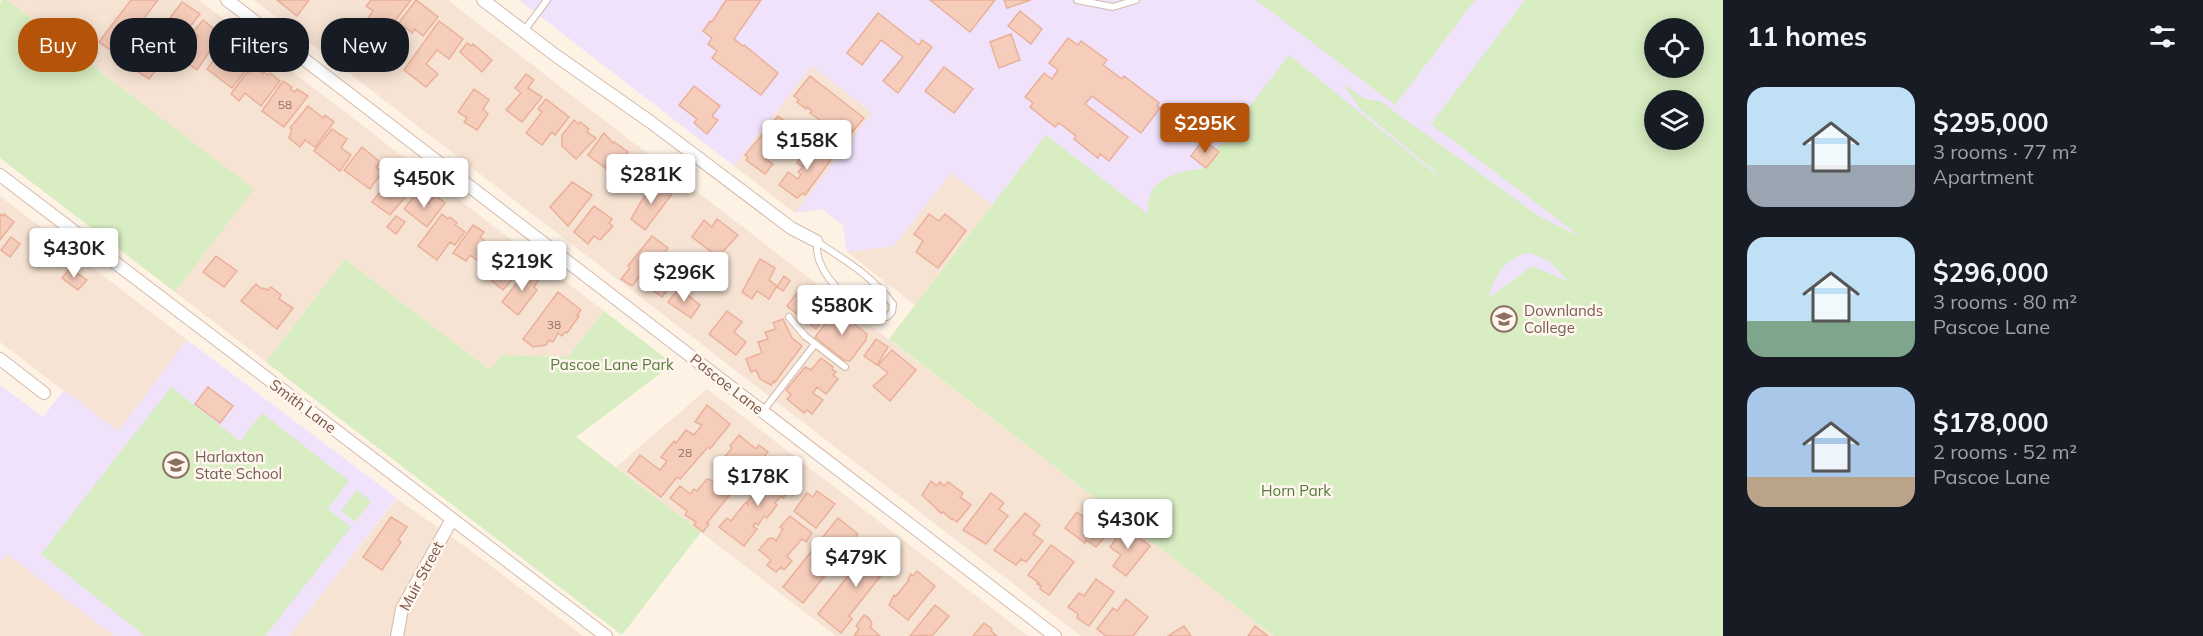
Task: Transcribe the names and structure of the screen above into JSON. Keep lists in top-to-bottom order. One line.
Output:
{"streets":{"street":["Pascoe Lane","Smith Lane","Muir Street"]},"crossings":[["Smith Lane","Muir Street"]],"parks":["Pascoe Lane Park","Horn Park"],"places":{"school or university":["Downlands College","Harlaxton State School"]},"house_numbers":["58","38","28"],"page":{"heading":"11 homes","chip":["Buy","Rent","Filters","New"],"list":[{"name":"$295,000","note":"3 rooms · 77 m² · Apartment"},{"name":"$296,000","note":"3 rooms · 80 m² · Pascoe Lane"},{"name":"$178,000","note":"2 rooms · 52 m² · Pascoe Lane"}],"price":["$295K","$158K","$281K","$450K","$430K","$219K","$296K","$580K","$178K","$430K","$479K"]}}
